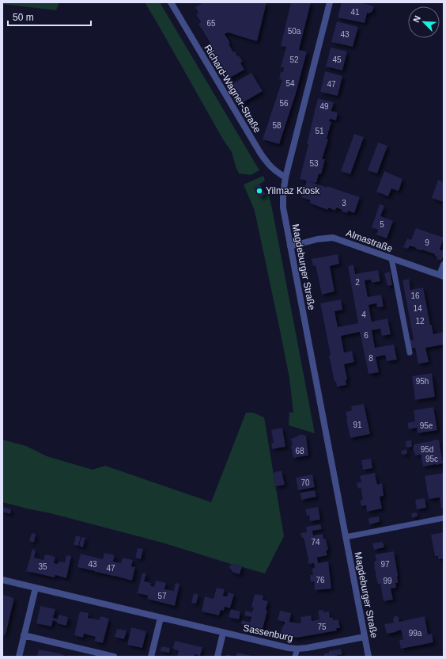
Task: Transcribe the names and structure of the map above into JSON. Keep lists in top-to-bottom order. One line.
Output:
{"streets":{"street":["Richard-Wagner-Straße","Almastraße","Magdeburger Straße","Sassenburg"]},"crossings":[["Richard-Wagner-Straße","Magdeburger Straße"],["Almastraße","Magdeburger Straße"],["Magdeburger Straße","Sassenburg"]],"places":["Yilmaz Kiosk"],"house_numbers":["41","65","50a","43","52","45","54","47","56","49","58","51","53","3","5","9","2","16","14","4","12","6","8","95h","91","95e","95d","68","95c","70","74","43","97","35","47","76","99","57","75","99a"],"scale_bar":"50 m","north":"top left"}
